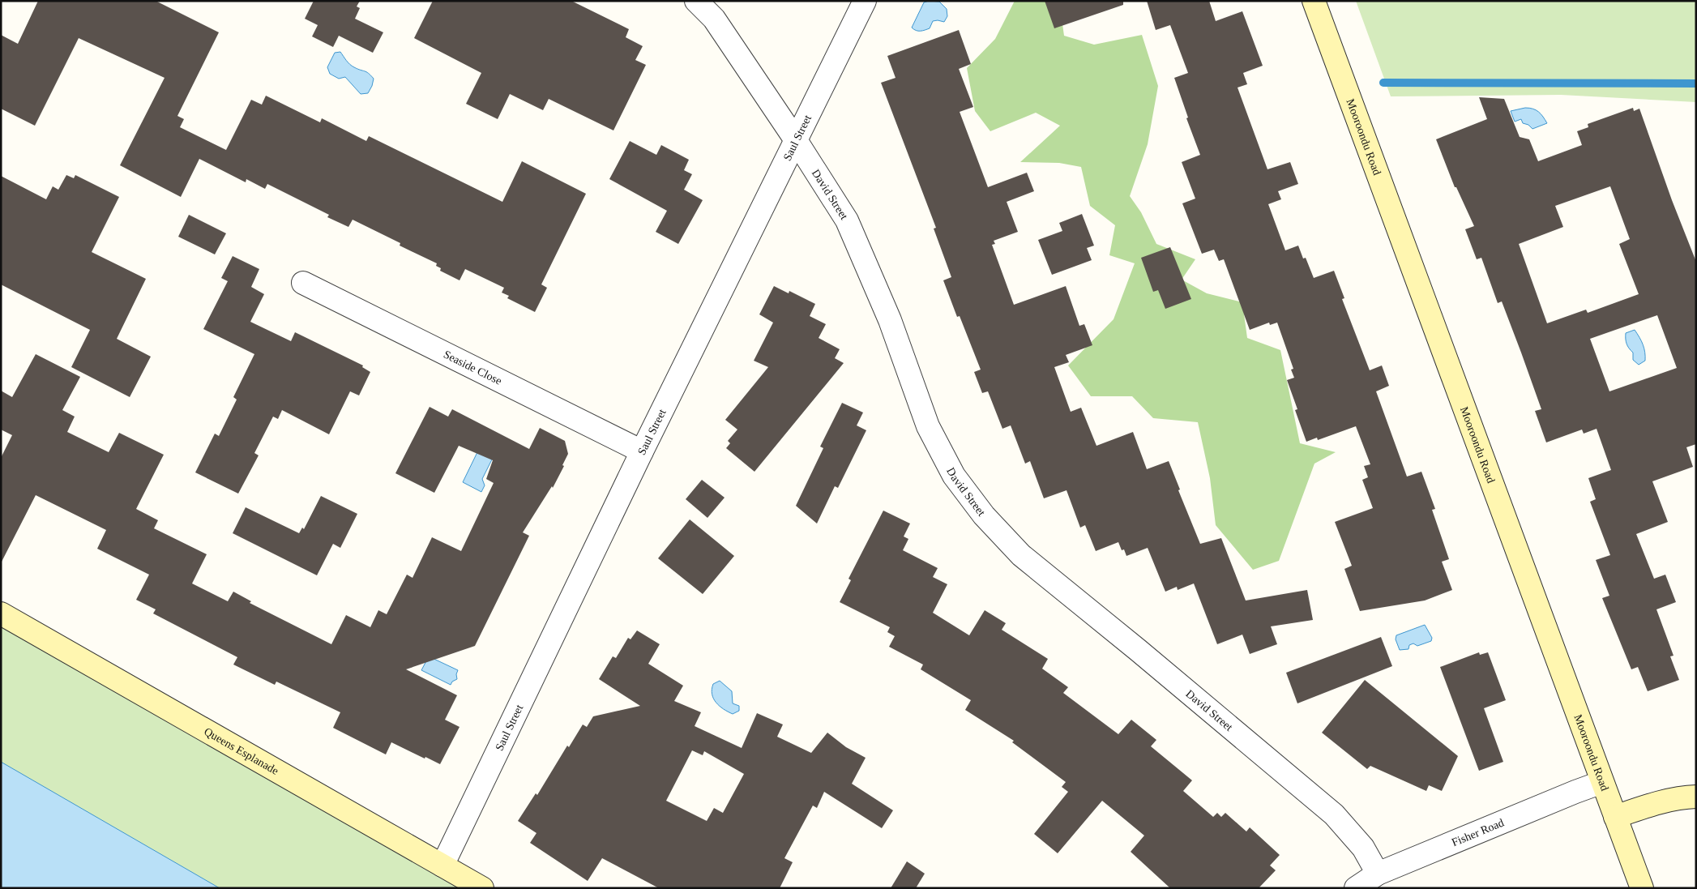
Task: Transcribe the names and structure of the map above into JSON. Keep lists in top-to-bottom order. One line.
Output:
{"streets":{"street":["Mooroondu Road","Saul Street","David Street","Seaside Close","Queens Esplanade","Fisher Road"]},"crossings":[["Mooroondu Road","Fisher Road"],["Saul Street","David Street"],["Saul Street","Seaside Close"],["Saul Street","Queens Esplanade"],["David Street","Fisher Road"]]}
